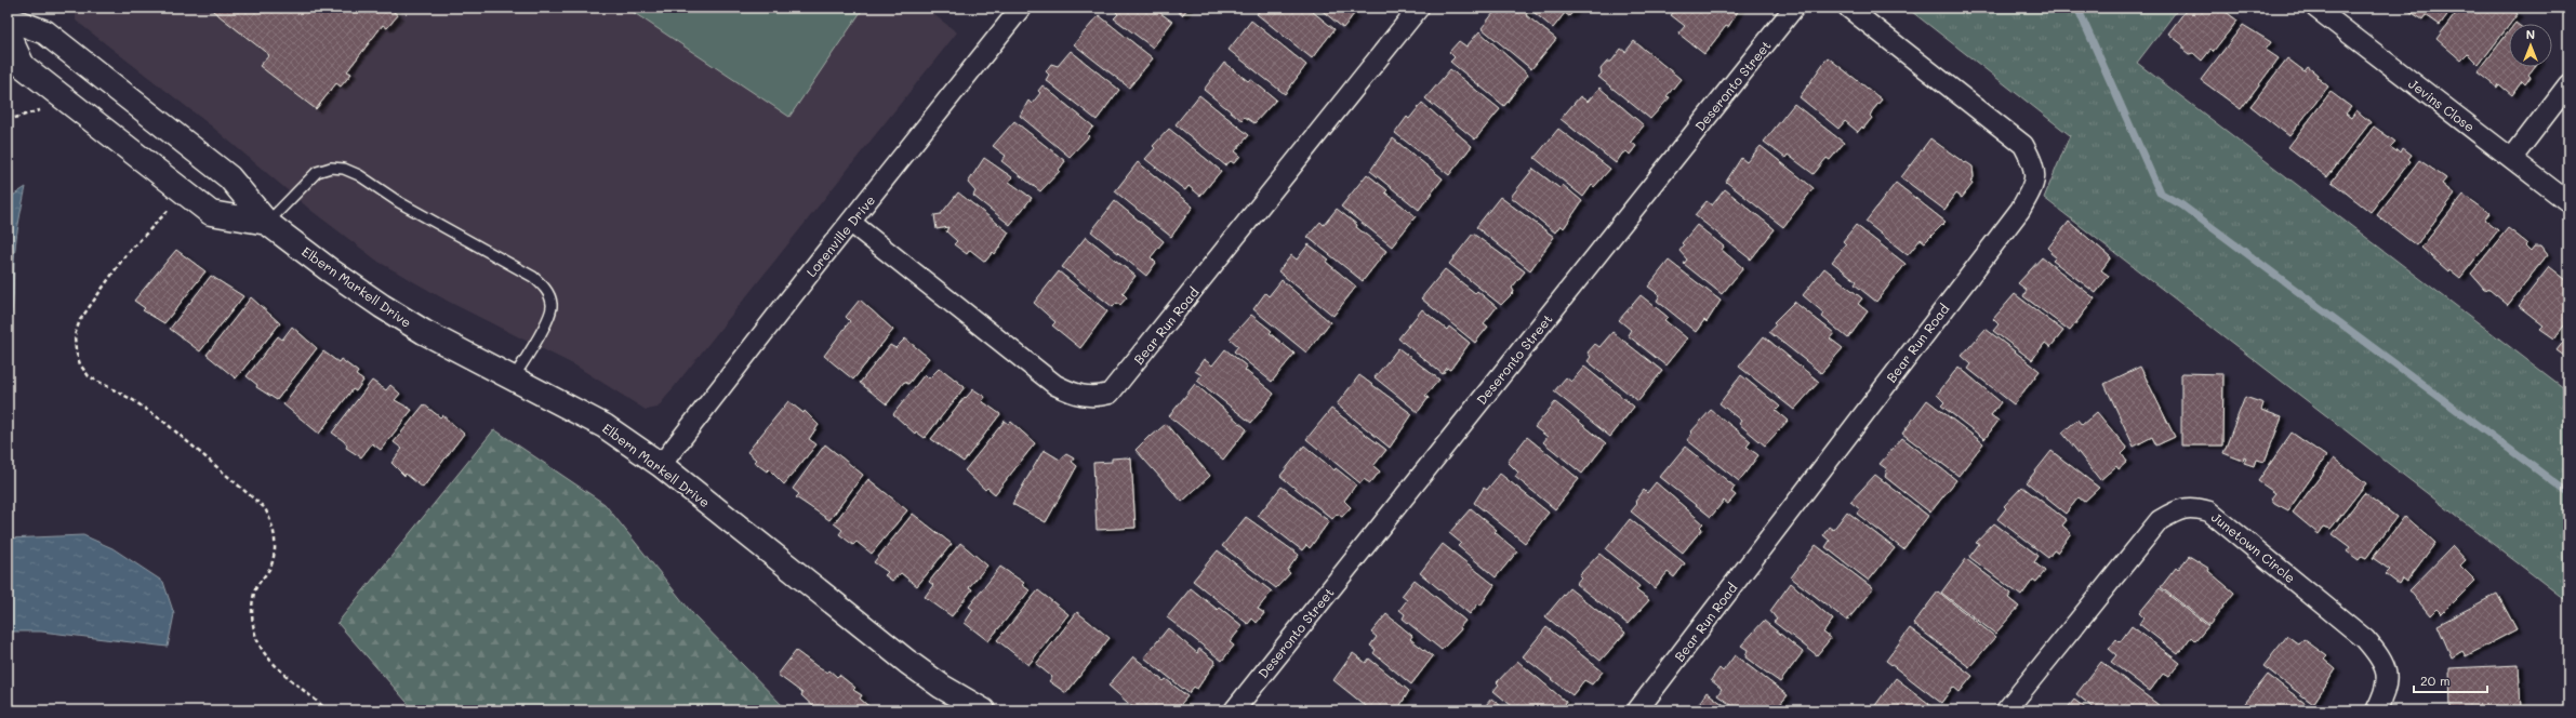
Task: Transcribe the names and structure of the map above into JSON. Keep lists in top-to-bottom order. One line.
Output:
{"streets":{"street":["Deseronto Street","Jevins Close","Lorenville Drive","Elbern Markell Drive","Bear Run Road","Junetown Circle"]},"crossings":[["Lorenville Drive","Elbern Markell Drive"],["Lorenville Drive","Bear Run Road"]],"scale_bar":"20 m","north":"top"}
